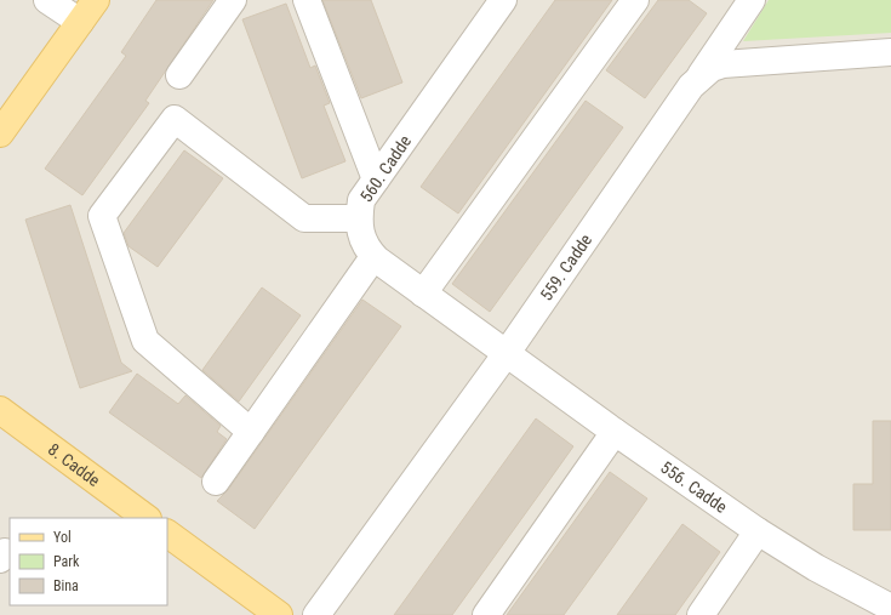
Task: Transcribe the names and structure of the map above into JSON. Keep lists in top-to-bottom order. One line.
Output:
{"streets":{"main road":["8. Cadde"],"street":["560. Cadde","559. Cadde","556. Cadde"]},"crossings":[["560. Cadde","559. Cadde"],["560. Cadde","556. Cadde"],["559. Cadde","556. Cadde"]],"legend":["Yol","Park","Bina"]}
